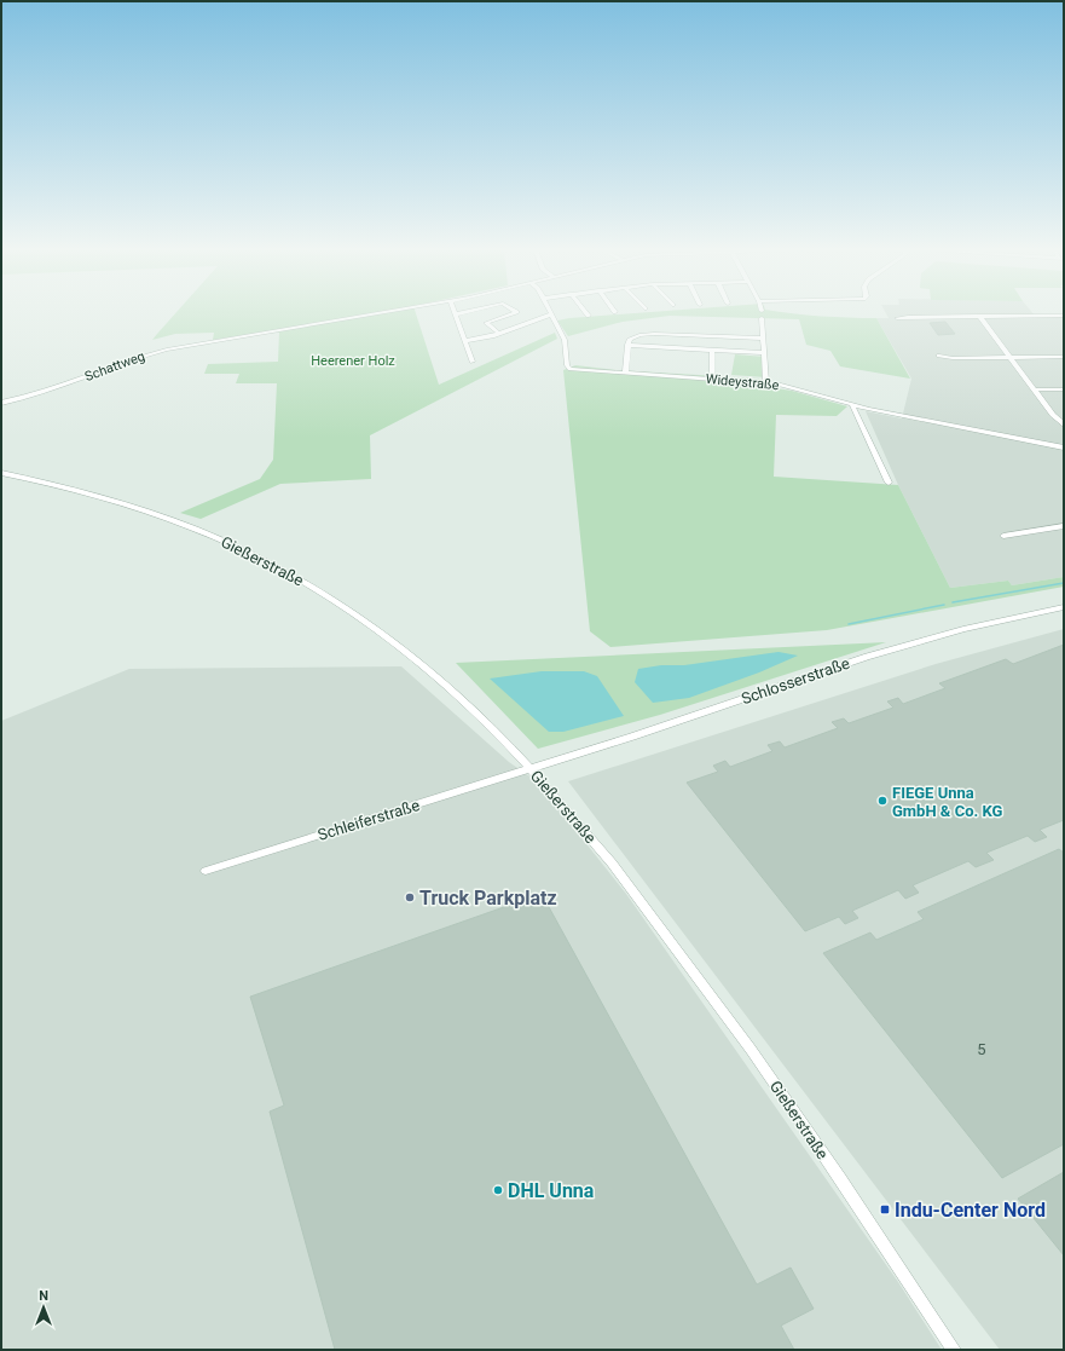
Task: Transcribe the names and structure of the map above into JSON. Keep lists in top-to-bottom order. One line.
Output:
{"streets":{"street":["Schattweg","Wideystraße","Gießerstraße","Schlosserstraße","Schleiferstraße"]},"crossings":[["Gießerstraße","Schlosserstraße"],["Gießerstraße","Schleiferstraße"],["Schlosserstraße","Schleiferstraße"]],"parks":["Heerener Holz"],"places":{"other":["FIEGE Unna GmbH & Co. KG","Truck Parkplatz","DHL Unna"],"transit":["Indu-Center Nord"]},"house_numbers":["5"],"north":"top"}
